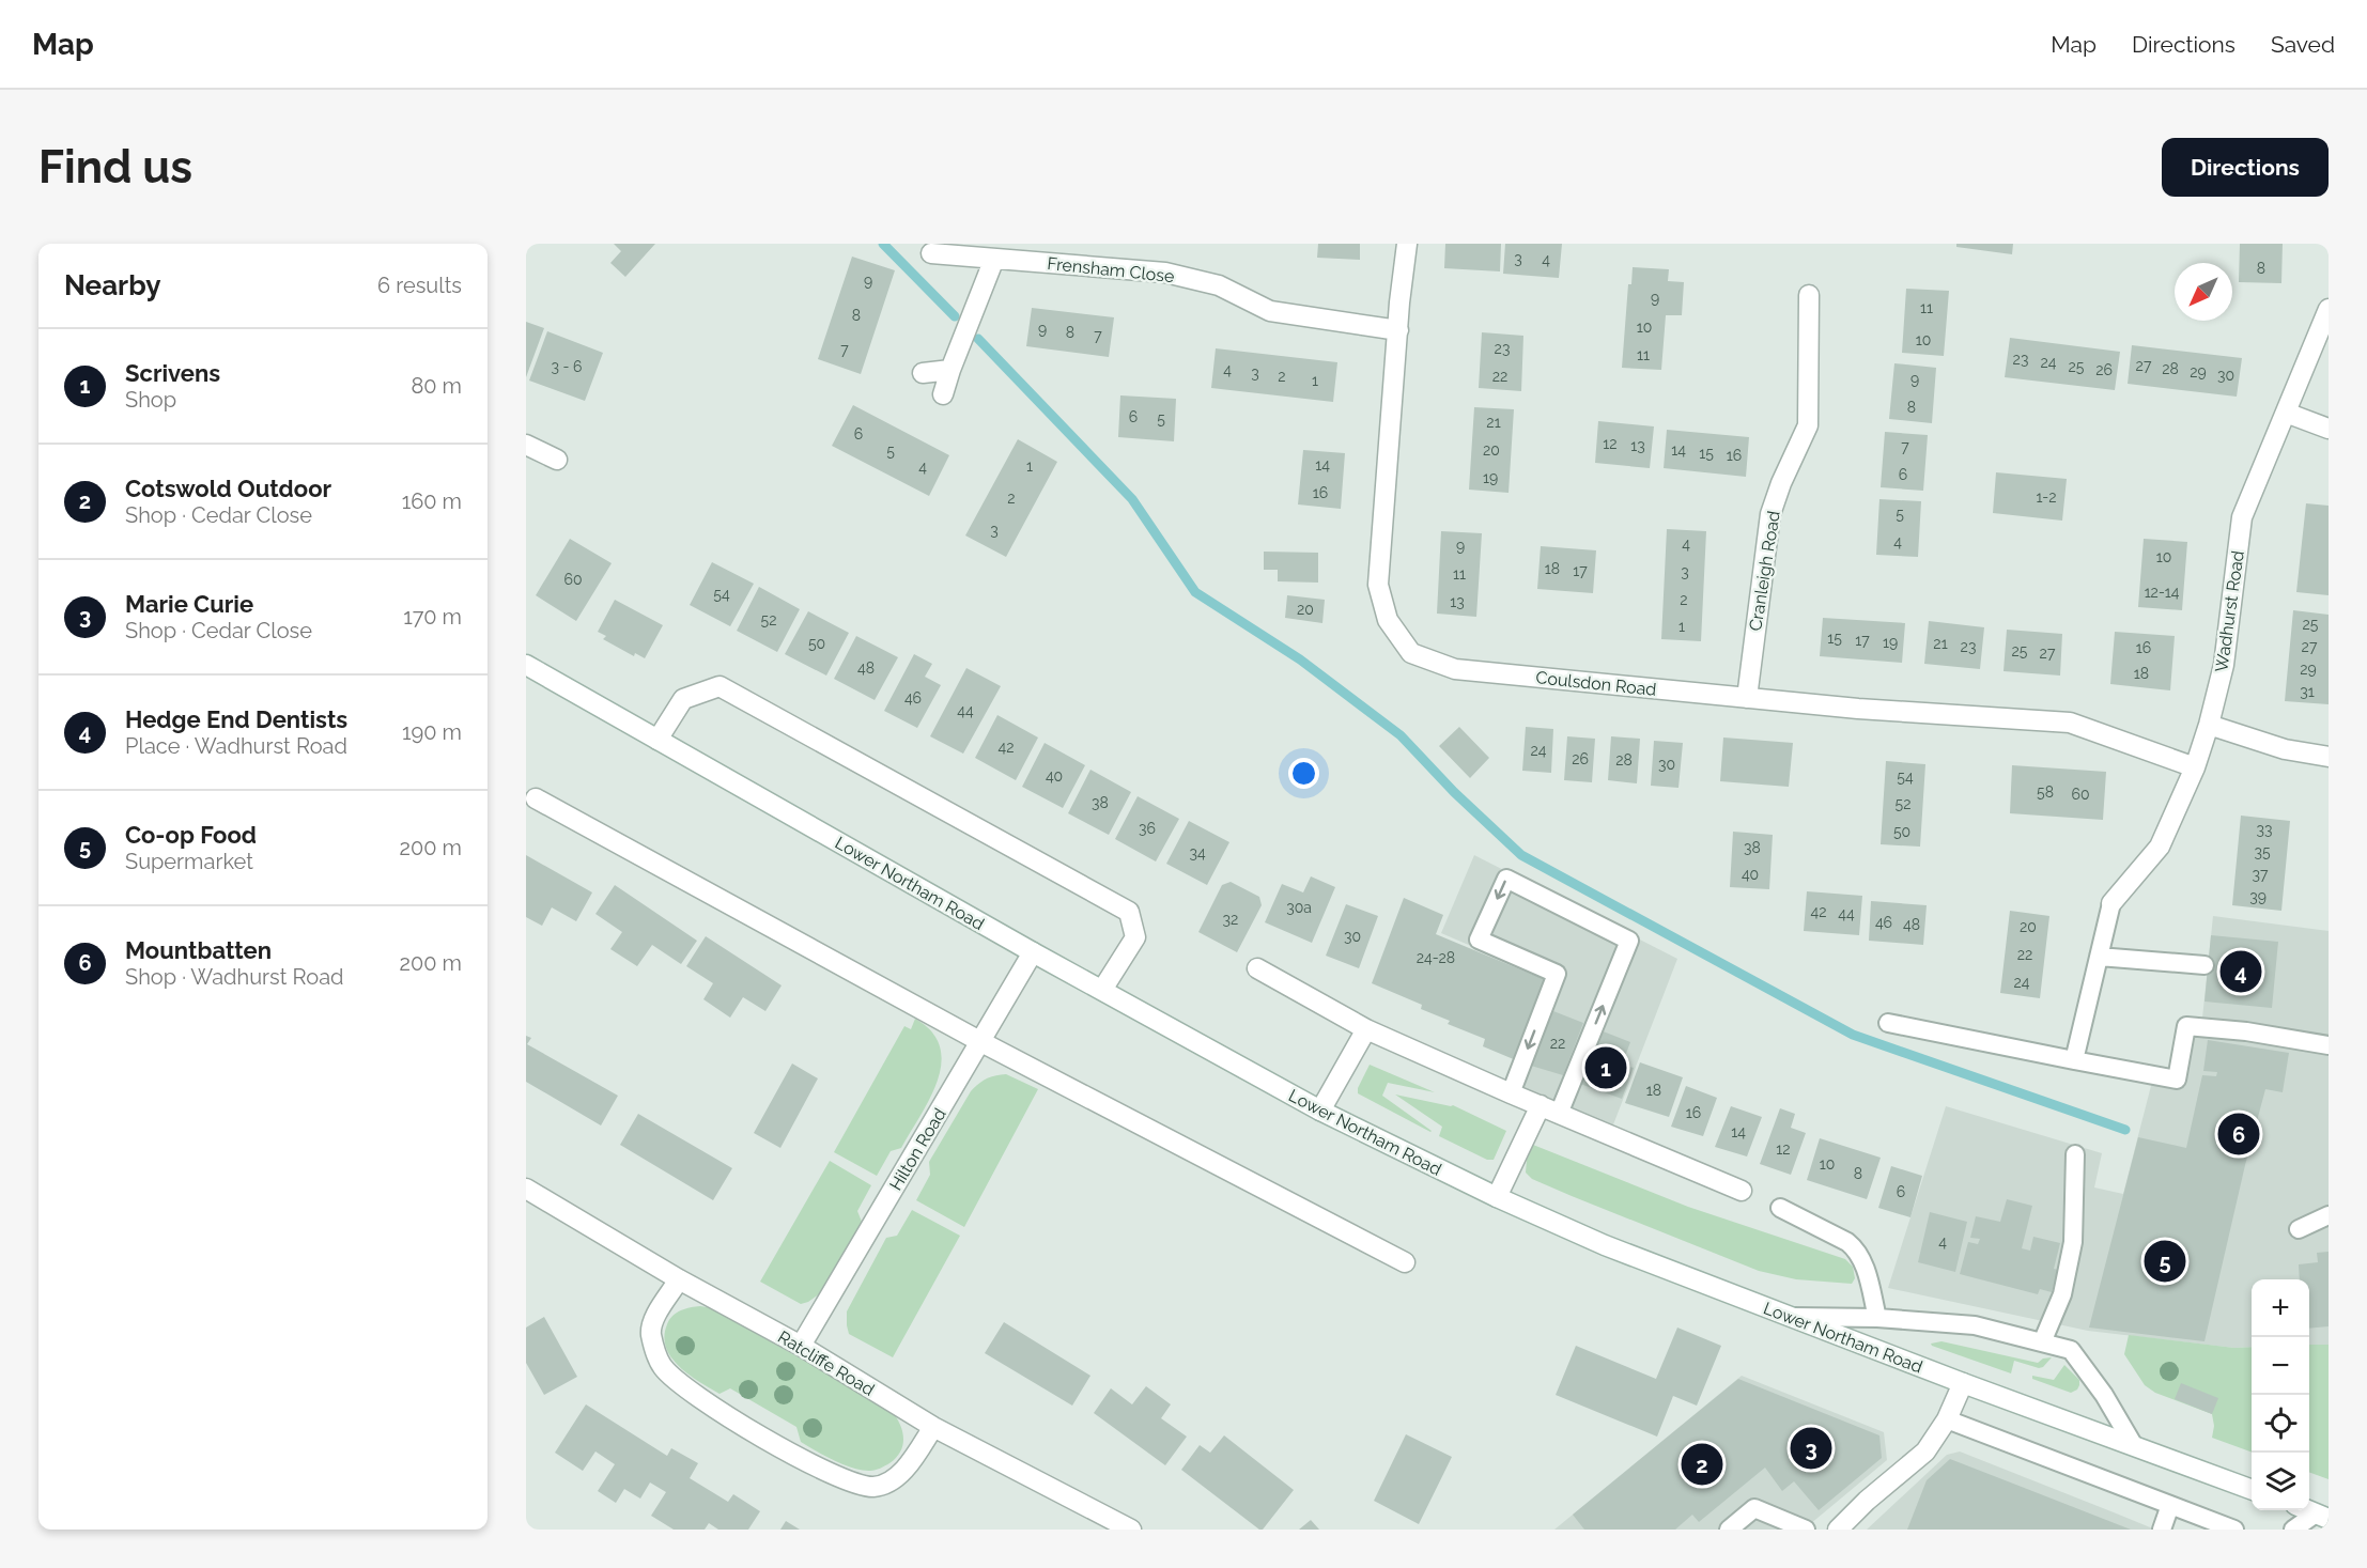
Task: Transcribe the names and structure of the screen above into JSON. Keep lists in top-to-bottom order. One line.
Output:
{"streets":{"street":["Frensham Close","Cranleigh Road","Wadhurst Road","Coulsdon Road","Lower Northam Road","Hilton Road","Ratcliffe Road"]},"crossings":[["Frensham Close","Coulsdon Road"],["Cranleigh Road","Coulsdon Road"],["Wadhurst Road","Coulsdon Road"],["Lower Northam Road","Hilton Road"],["Hilton Road","Ratcliffe Road"]],"house_numbers":["3","4","8","9","9","11","8","10","9","8","7","10","23","7","11","23","24","27","3 - 6","25","28","4","26","29","3","30","2","22","9","1","8","6","5","21","6","12","13","7","20","14","5","15","16","14","1","4","6","19","16","1-2","2","5","3","4","4","9","10","18","17","3","11","60","12-14","54","2","13","20","52","25","1","15","17","19","50","21","23","27","16","25","27","48","29","18","31","46","44","42","24","26","28","30","40","54","58","60","38","52","36","33","50","38","35","34","40","37","39","30a","42","44","32","46","48","20","30","22","24-28","24","22","18","16","14","12","10","8","6","4"],"north":"bottom left","page":{"header":"Map","nav":["Map","Directions","Saved"],"buttons":"Directions","title":"Find us","heading":["Nearby","6 results"],"list":[{"mark":"1","name":"Scrivens","note":"Shop","value":"80 m"},{"mark":"2","name":"Cotswold Outdoor","note":"Shop · Cedar Close","value":"160 m"},{"mark":"3","name":"Marie Curie","note":"Shop · Cedar Close","value":"170 m"},{"mark":"4","name":"Hedge End Dentists","note":"Place · Wadhurst Road","value":"190 m"},{"mark":"5","name":"Co-op Food","note":"Supermarket","value":"200 m"},{"mark":"6","name":"Mountbatten","note":"Shop · Wadhurst Road","value":"200 m"}],"pins":["4","1","6","5","3","2"],"map_buttons":["+","−"]}}
